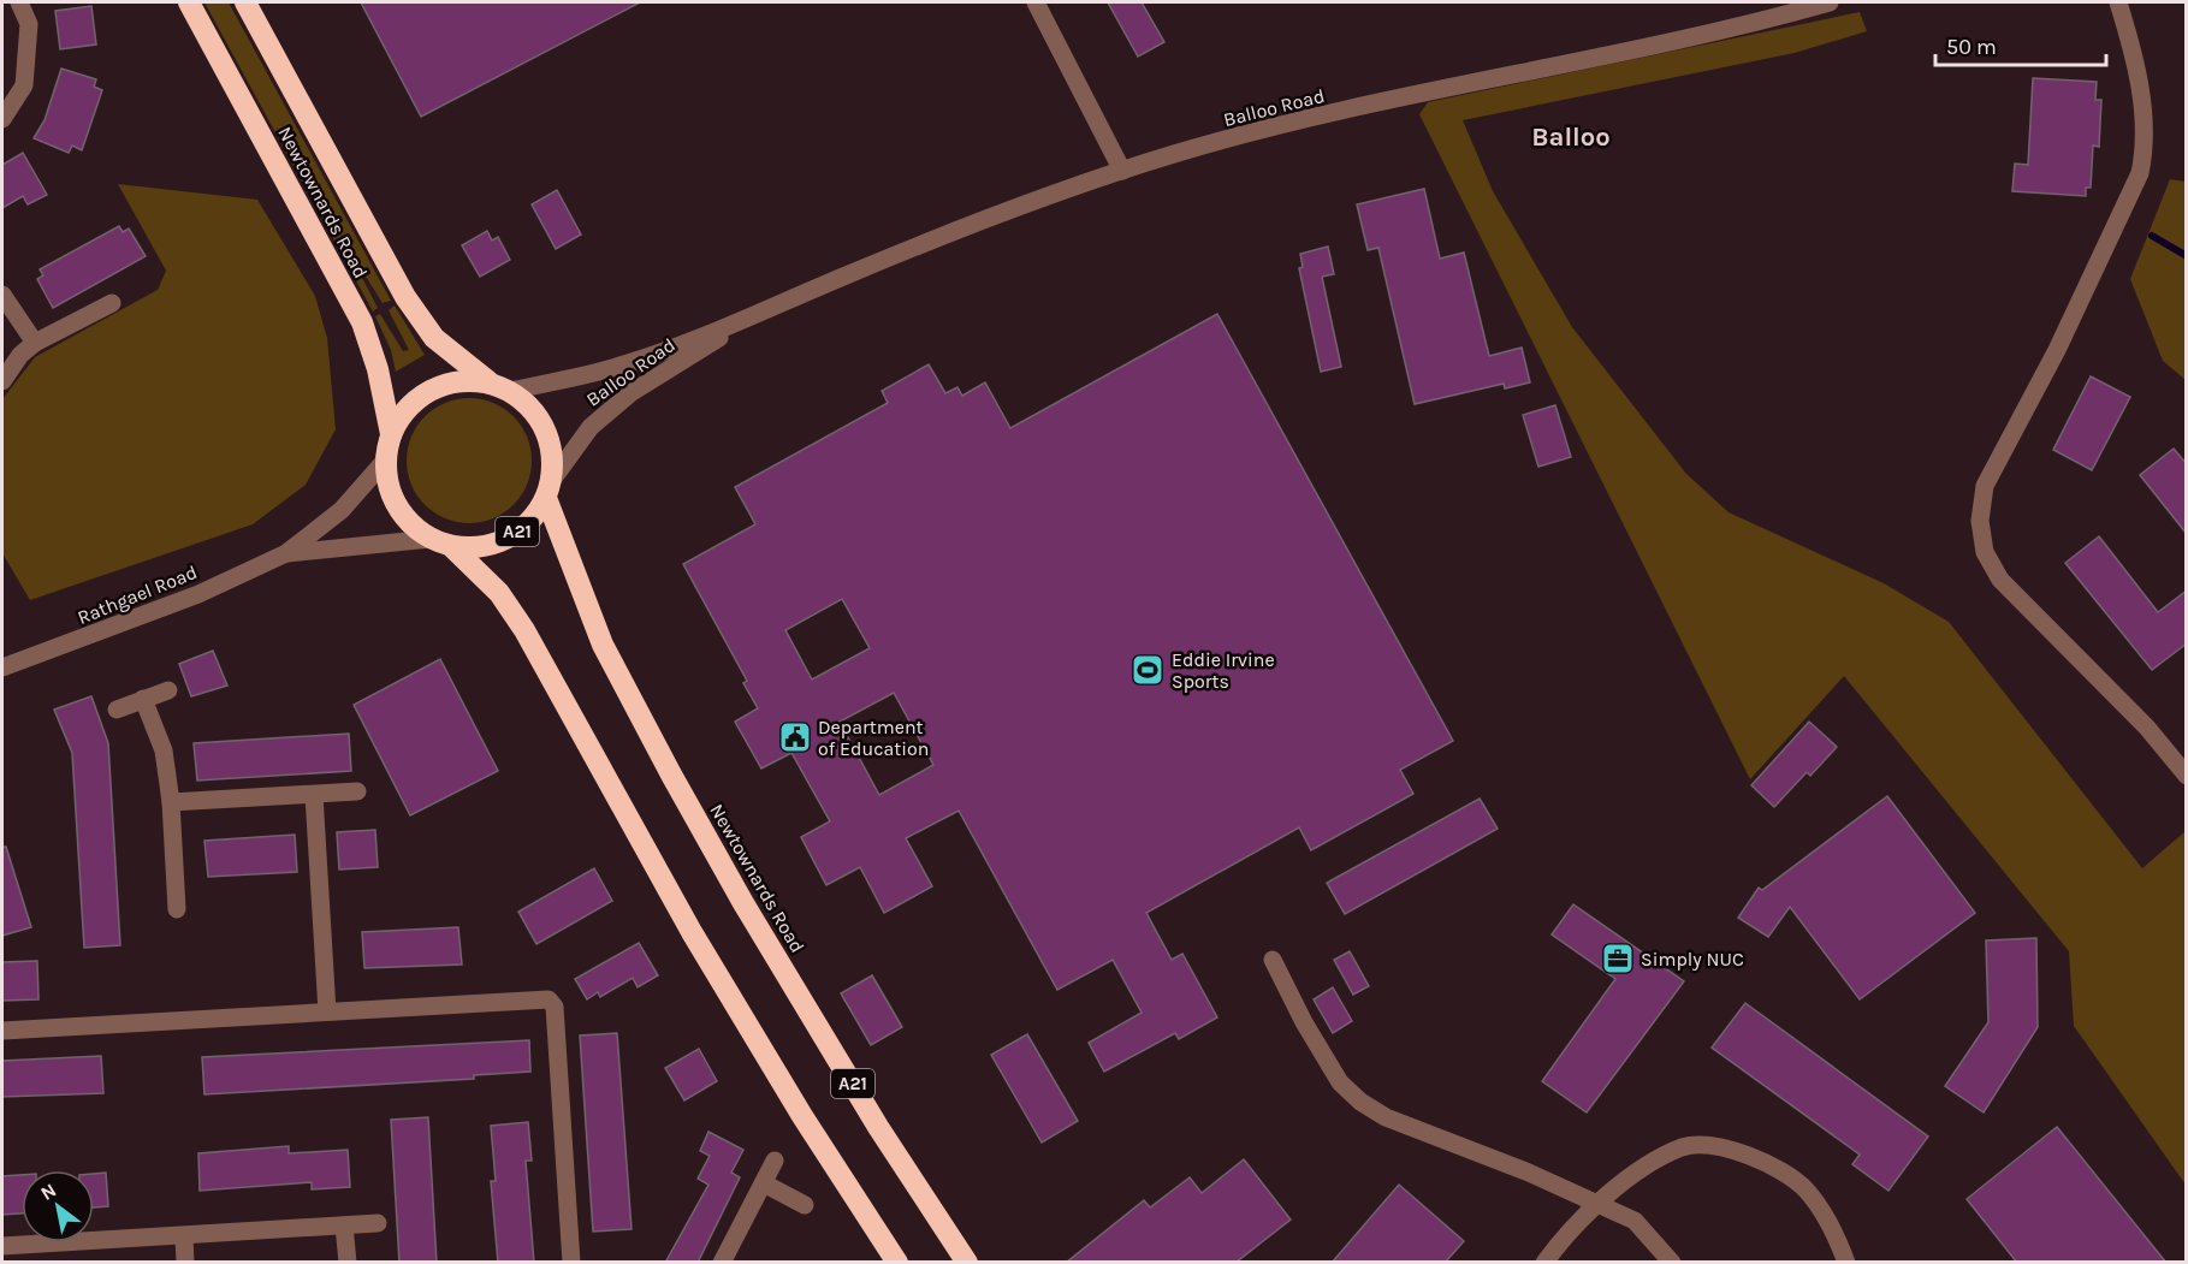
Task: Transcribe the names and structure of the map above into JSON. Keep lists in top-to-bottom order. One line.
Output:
{"streets":{"highway":["Newtownards Road","A21"],"street":["Balloo Road","Rathgael Road"]},"crossings":[["Balloo Road","Newtownards Road"],["Balloo Road","A21"],["Balloo Road","Rathgael Road"],["Newtownards Road","A21"],["Newtownards Road","Rathgael Road"],["A21","Rathgael Road"]],"districts":["Balloo"],"places":{"sports":["Eddie Irvine Sports"],"public building":["Department of Education"],"office":["Simply NUC"]},"scale_bar":"50 m","north":"top left"}
